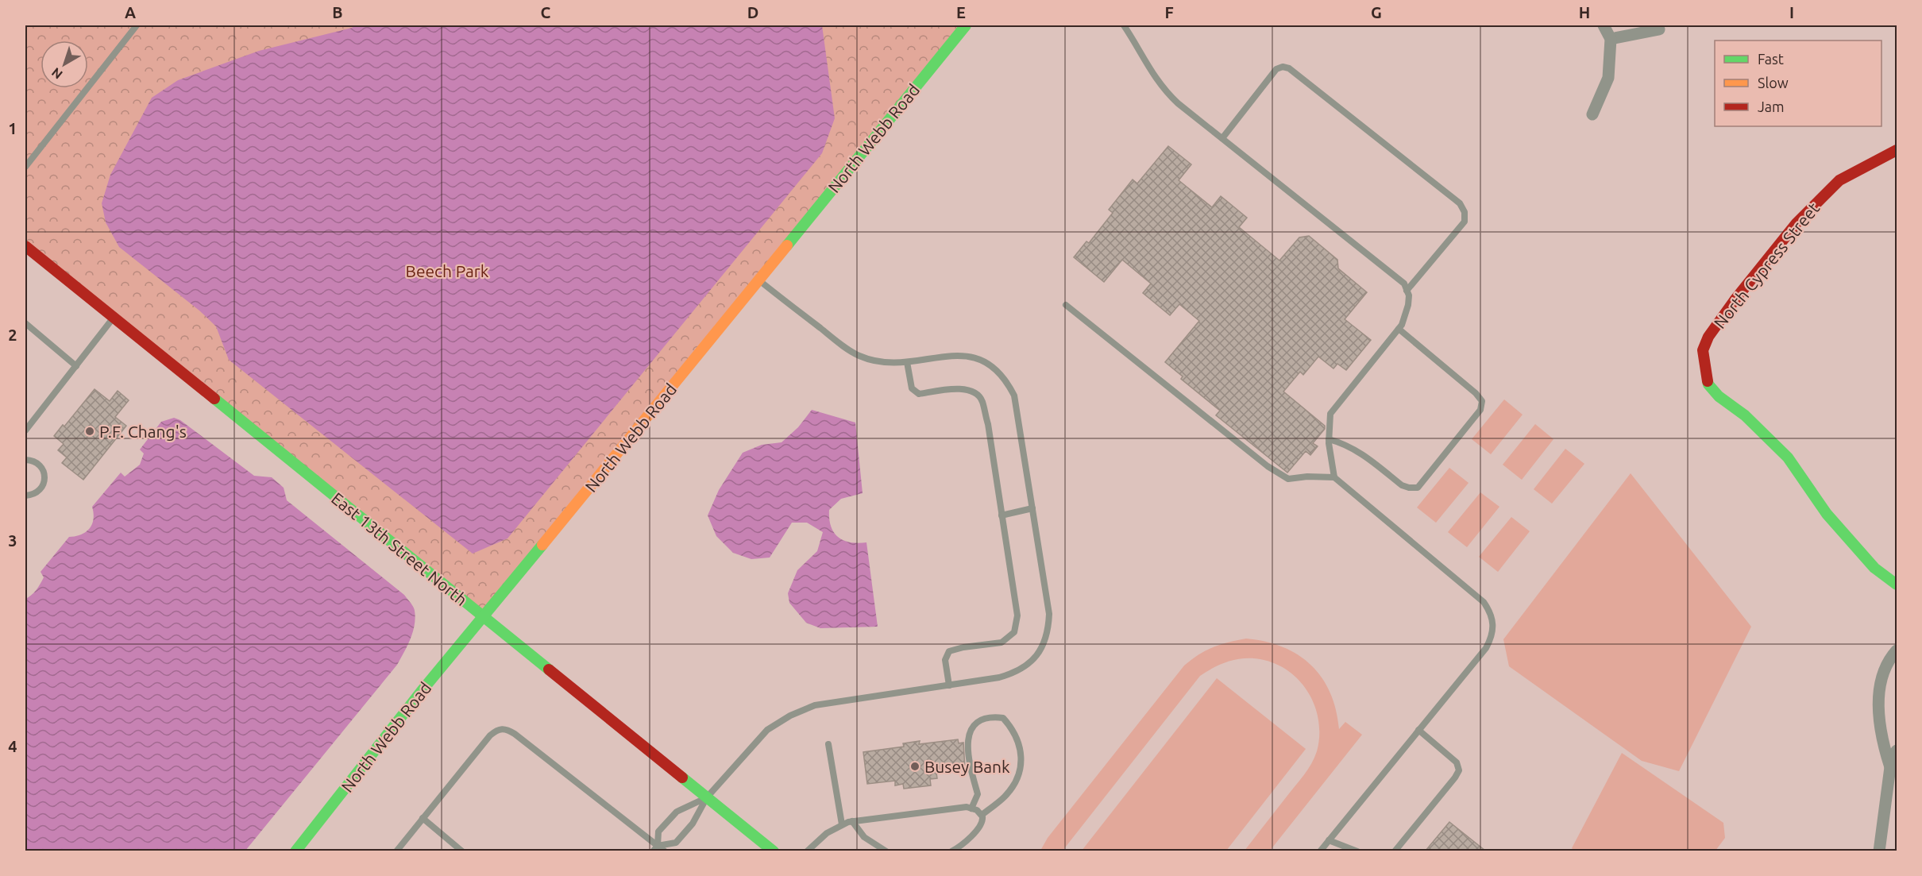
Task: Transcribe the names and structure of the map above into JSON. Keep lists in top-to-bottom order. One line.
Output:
{"streets":{"main road":["North Webb Road","North Cypress Street","East 13th Street North"]},"crossings":[["North Webb Road","East 13th Street North"]],"parks":["Beech Park"],"places":["P.F. Chang's","Busey Bank"],"legend":["Fast","Slow","Jam"],"north":"bottom left","grid":{"columns":["A","B","C","D","E","F","G","H","I"],"rows":["1","2","3","4"]}}
